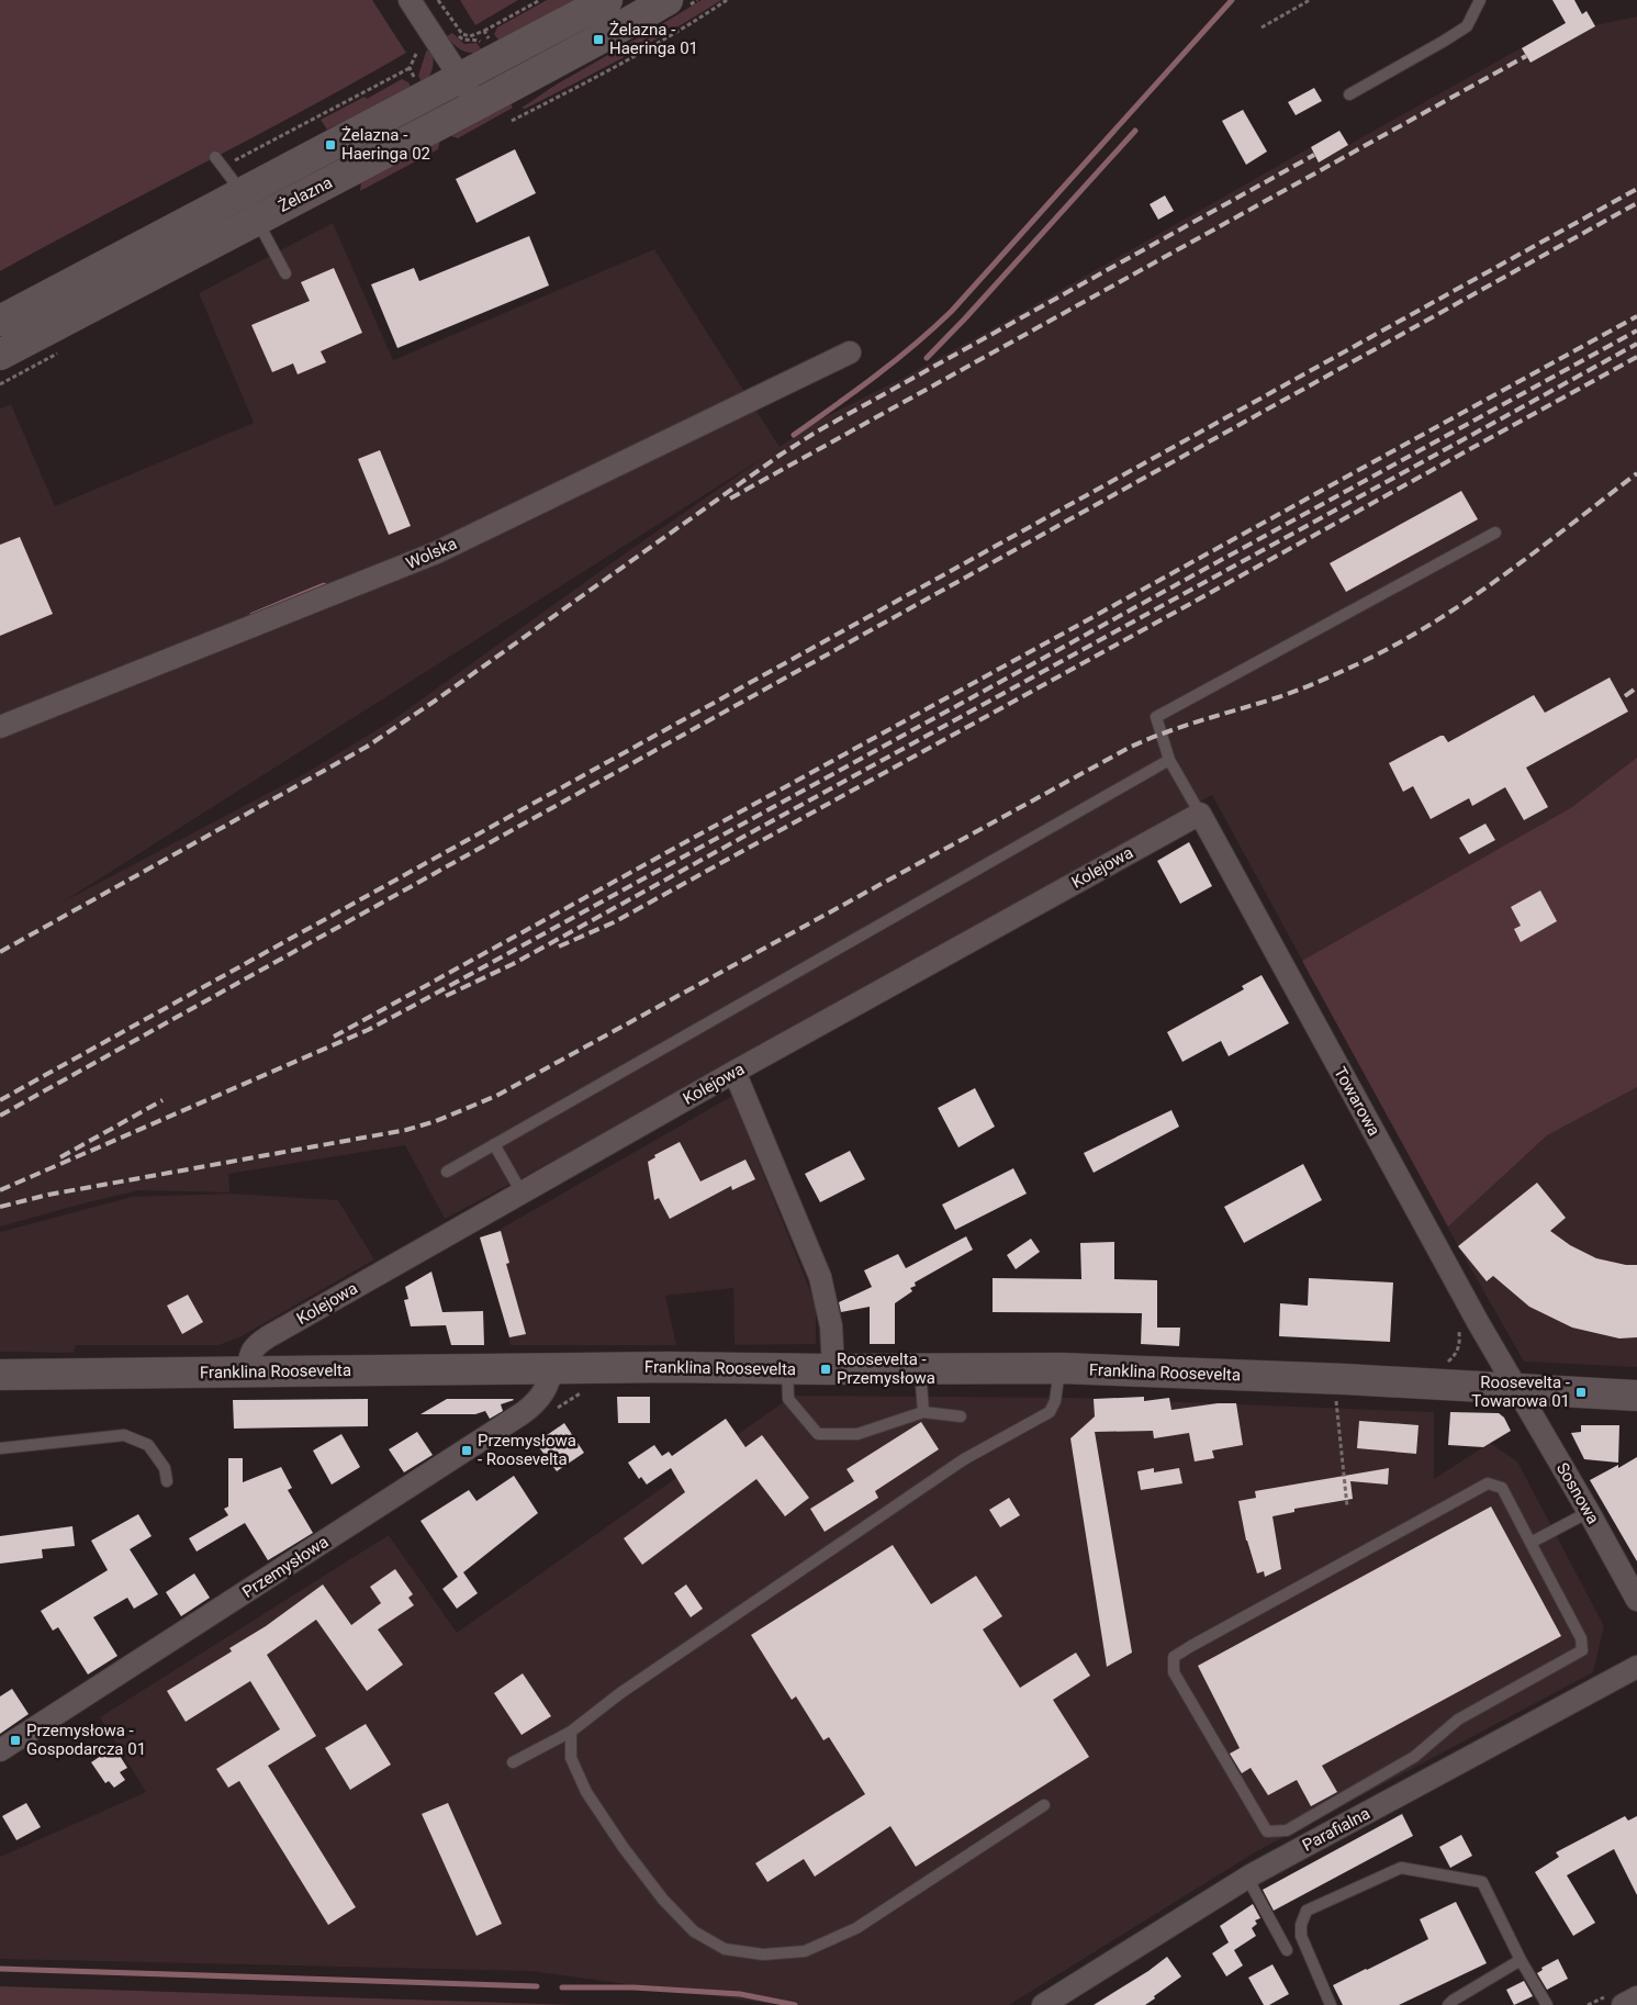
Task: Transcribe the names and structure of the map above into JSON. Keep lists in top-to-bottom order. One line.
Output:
{"streets":{"street":["Żelazna","Wolska","Kolejowa","Towarowa","Franklina Roosevelta","Sosnowa","Przemysłowa","Parafialna"]},"crossings":[["Kolejowa","Towarowa"],["Kolejowa","Franklina Roosevelta"],["Towarowa","Franklina Roosevelta"],["Towarowa","Sosnowa"],["Franklina Roosevelta","Sosnowa"],["Franklina Roosevelta","Przemysłowa"]],"places":{"transit":["Żelazna - Haeringa 01","Żelazna - Haeringa 02","Roosevelta - Przemysłowa","Roosevelta - Towarowa 01","Przemysłowa - Roosevelta","Przemysłowa - Gospodarcza 01"]}}
